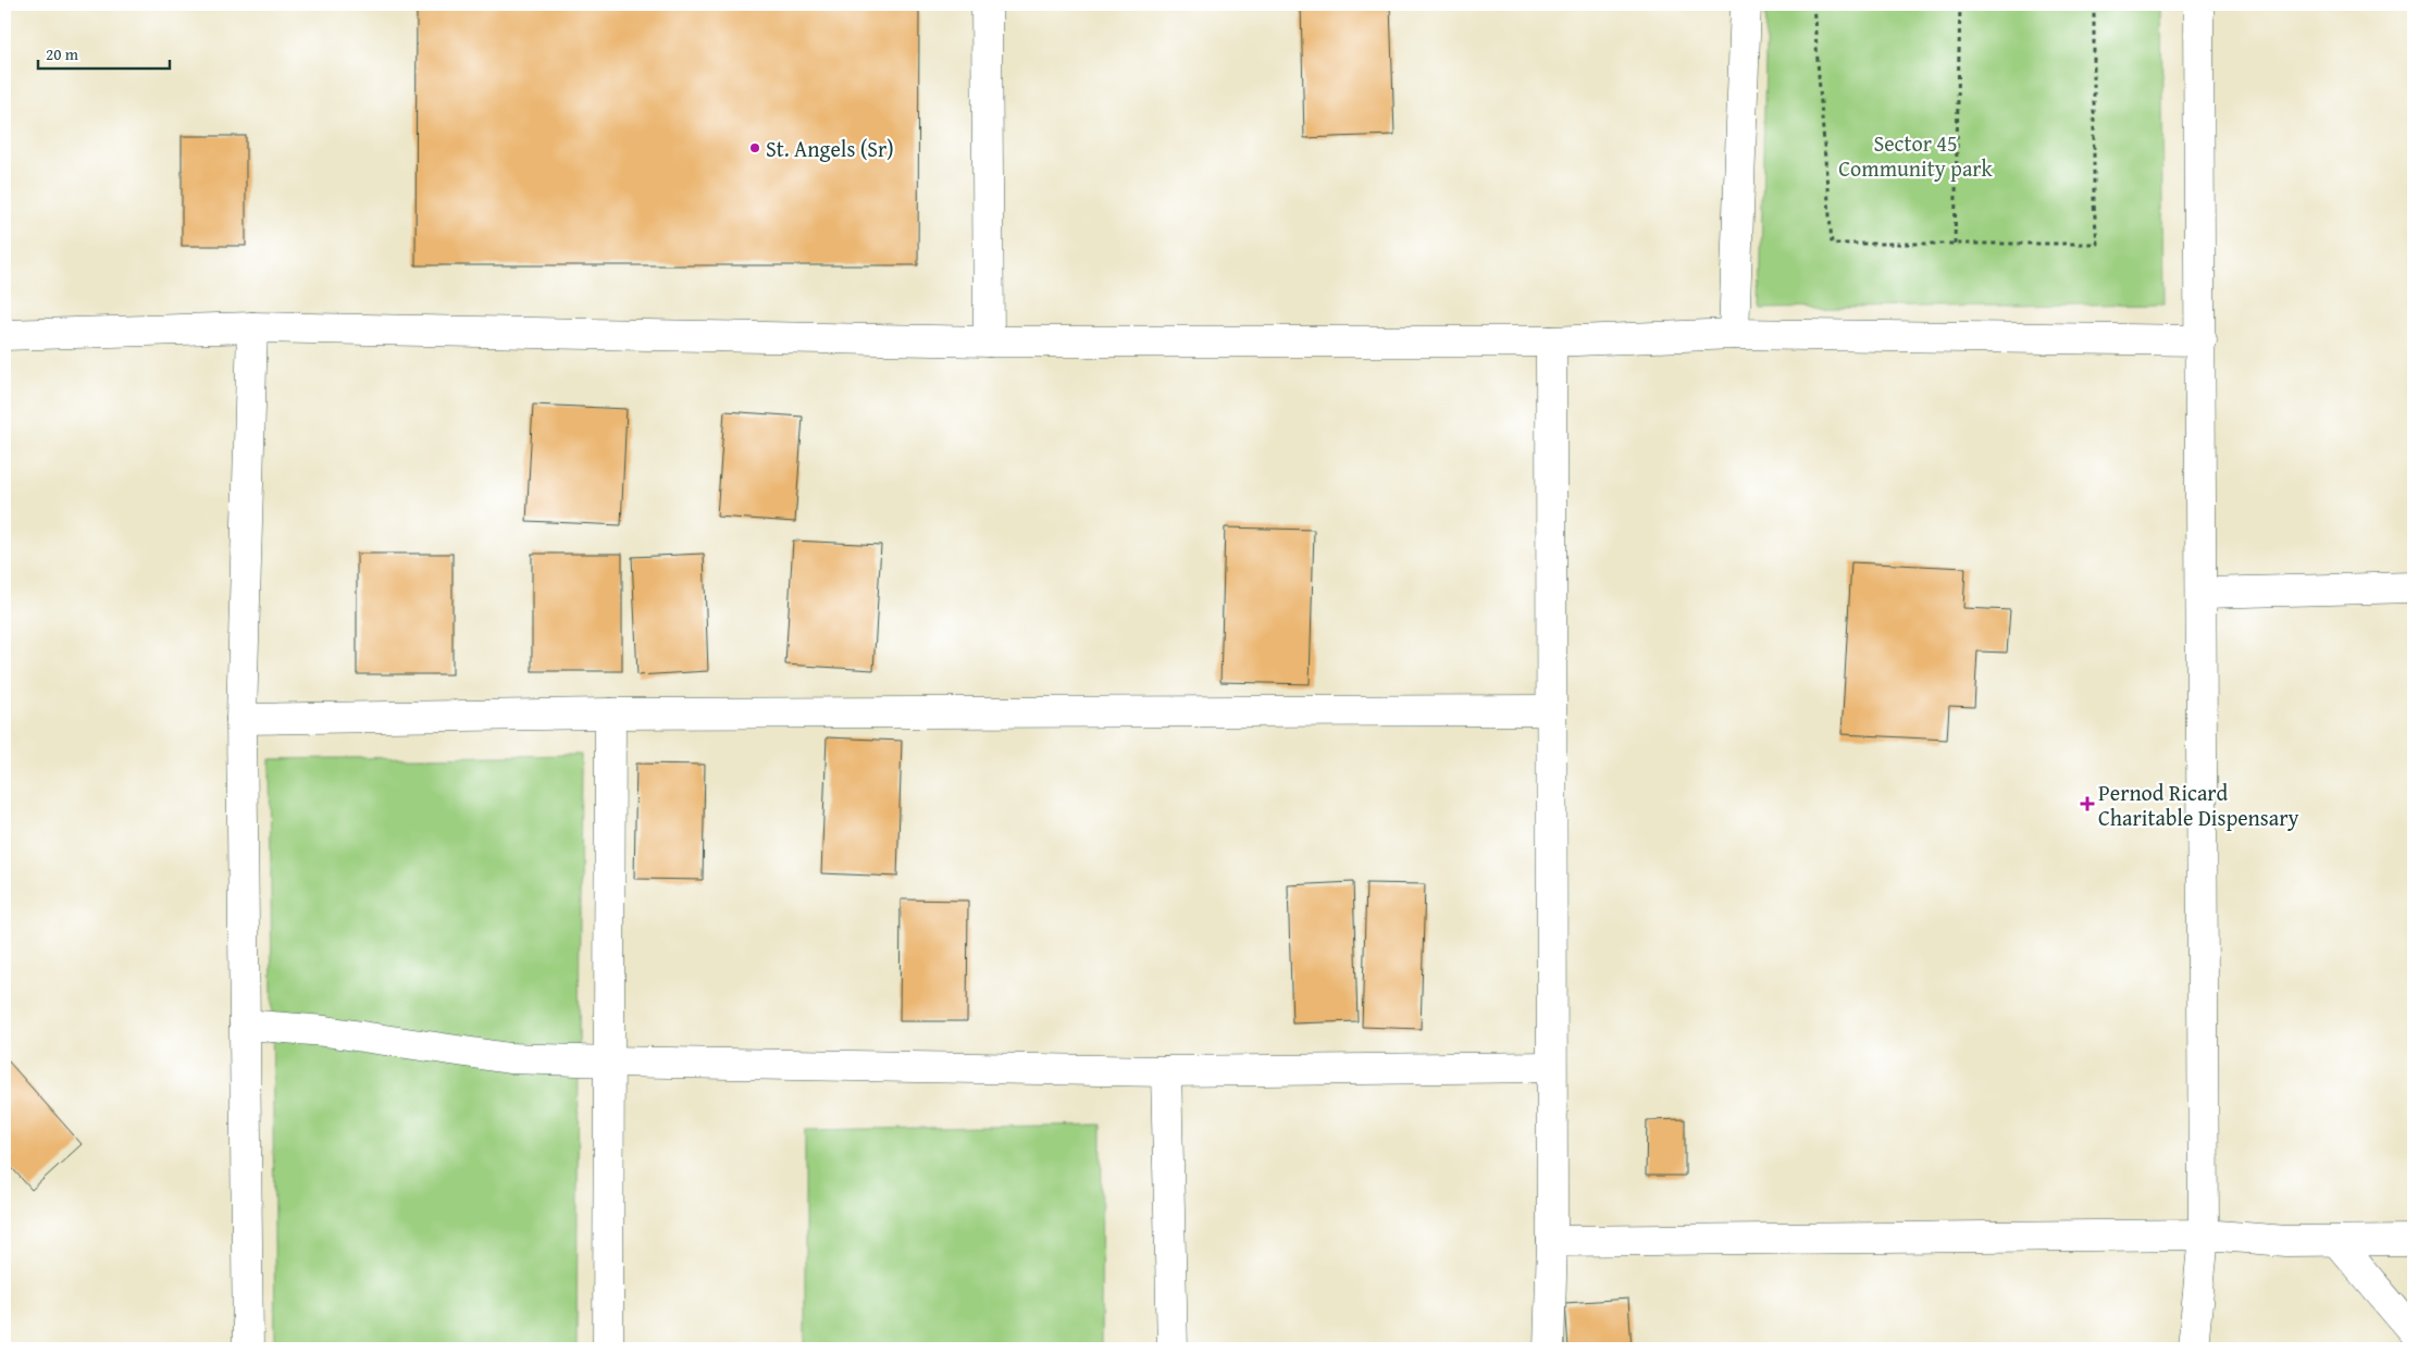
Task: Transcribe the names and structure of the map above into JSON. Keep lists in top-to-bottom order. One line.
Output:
{"parks":["Sector 45 Community park"],"places":{"other":["St. Angels (Sr)"],"health":["Pernod Ricard Charitable Dispensary"]},"scale_bar":"20 m"}
